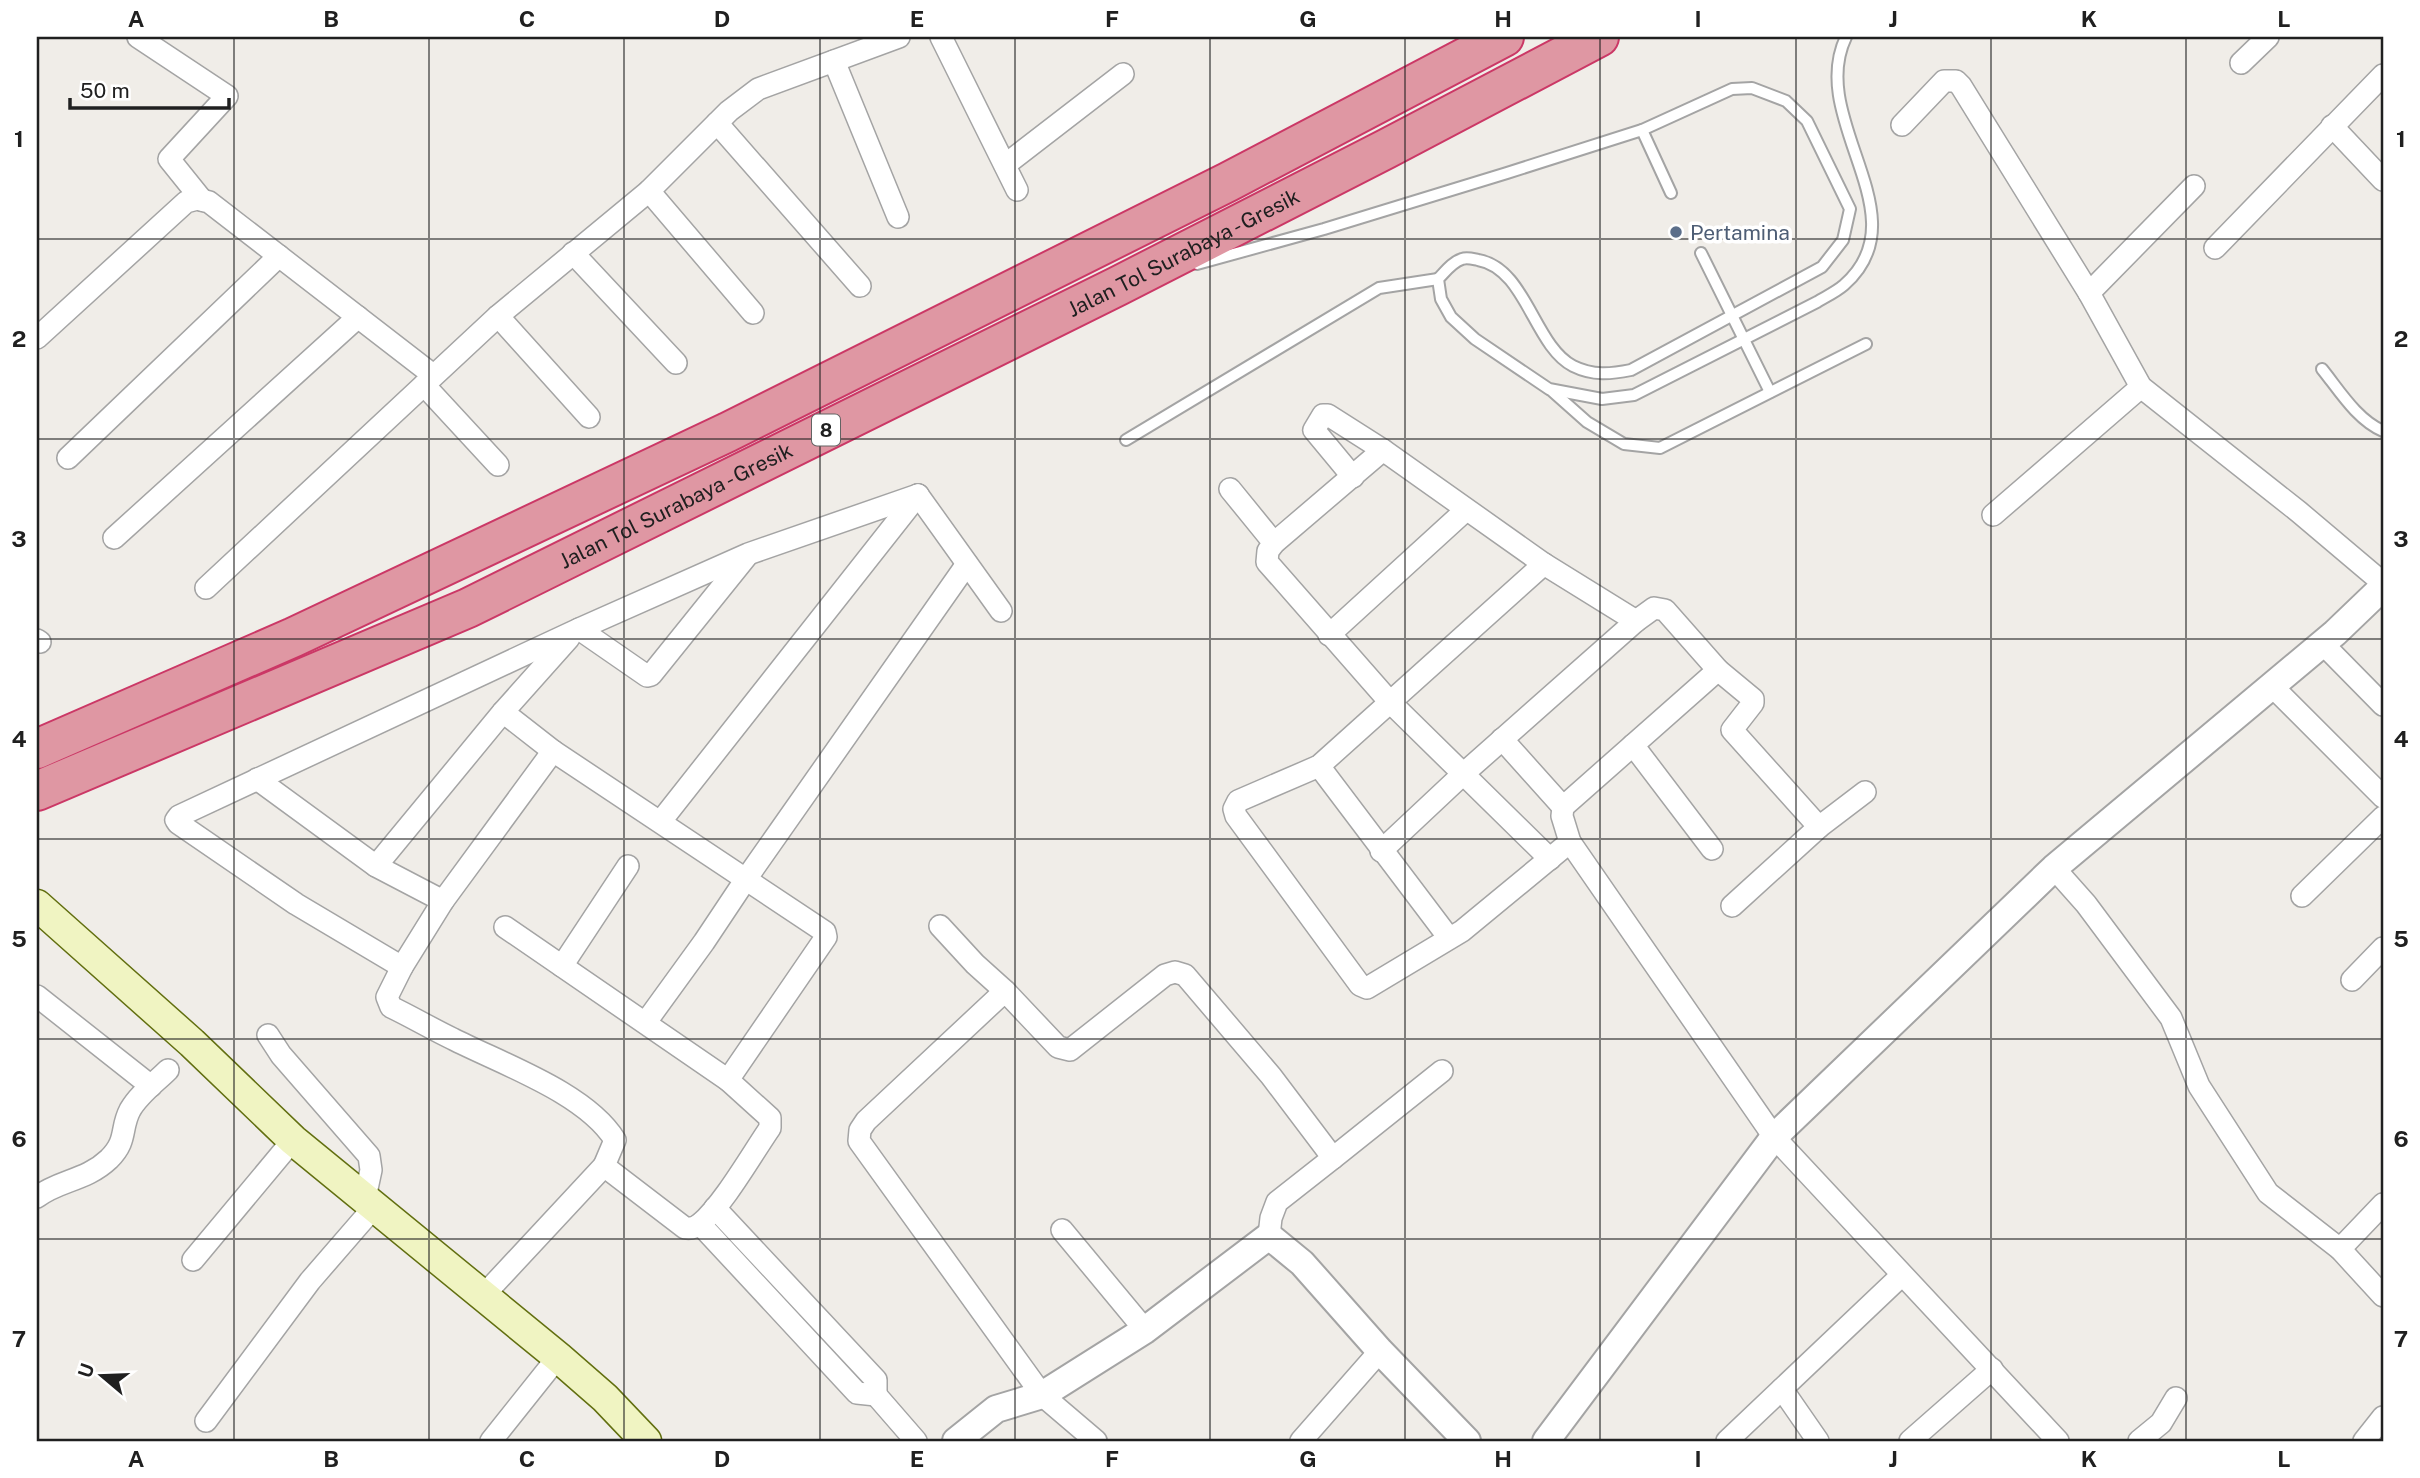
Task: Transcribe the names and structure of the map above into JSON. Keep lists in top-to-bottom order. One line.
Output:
{"streets":{"highway":["Jalan Tol Surabaya - Gresik","8"]},"places":["Pertamina"],"scale_bar":"50 m","north":"left","grid":{"columns":["A","B","C","D","E","F","G","H","I","J","K","L"],"rows":["1","2","3","4","5","6","7"]}}
